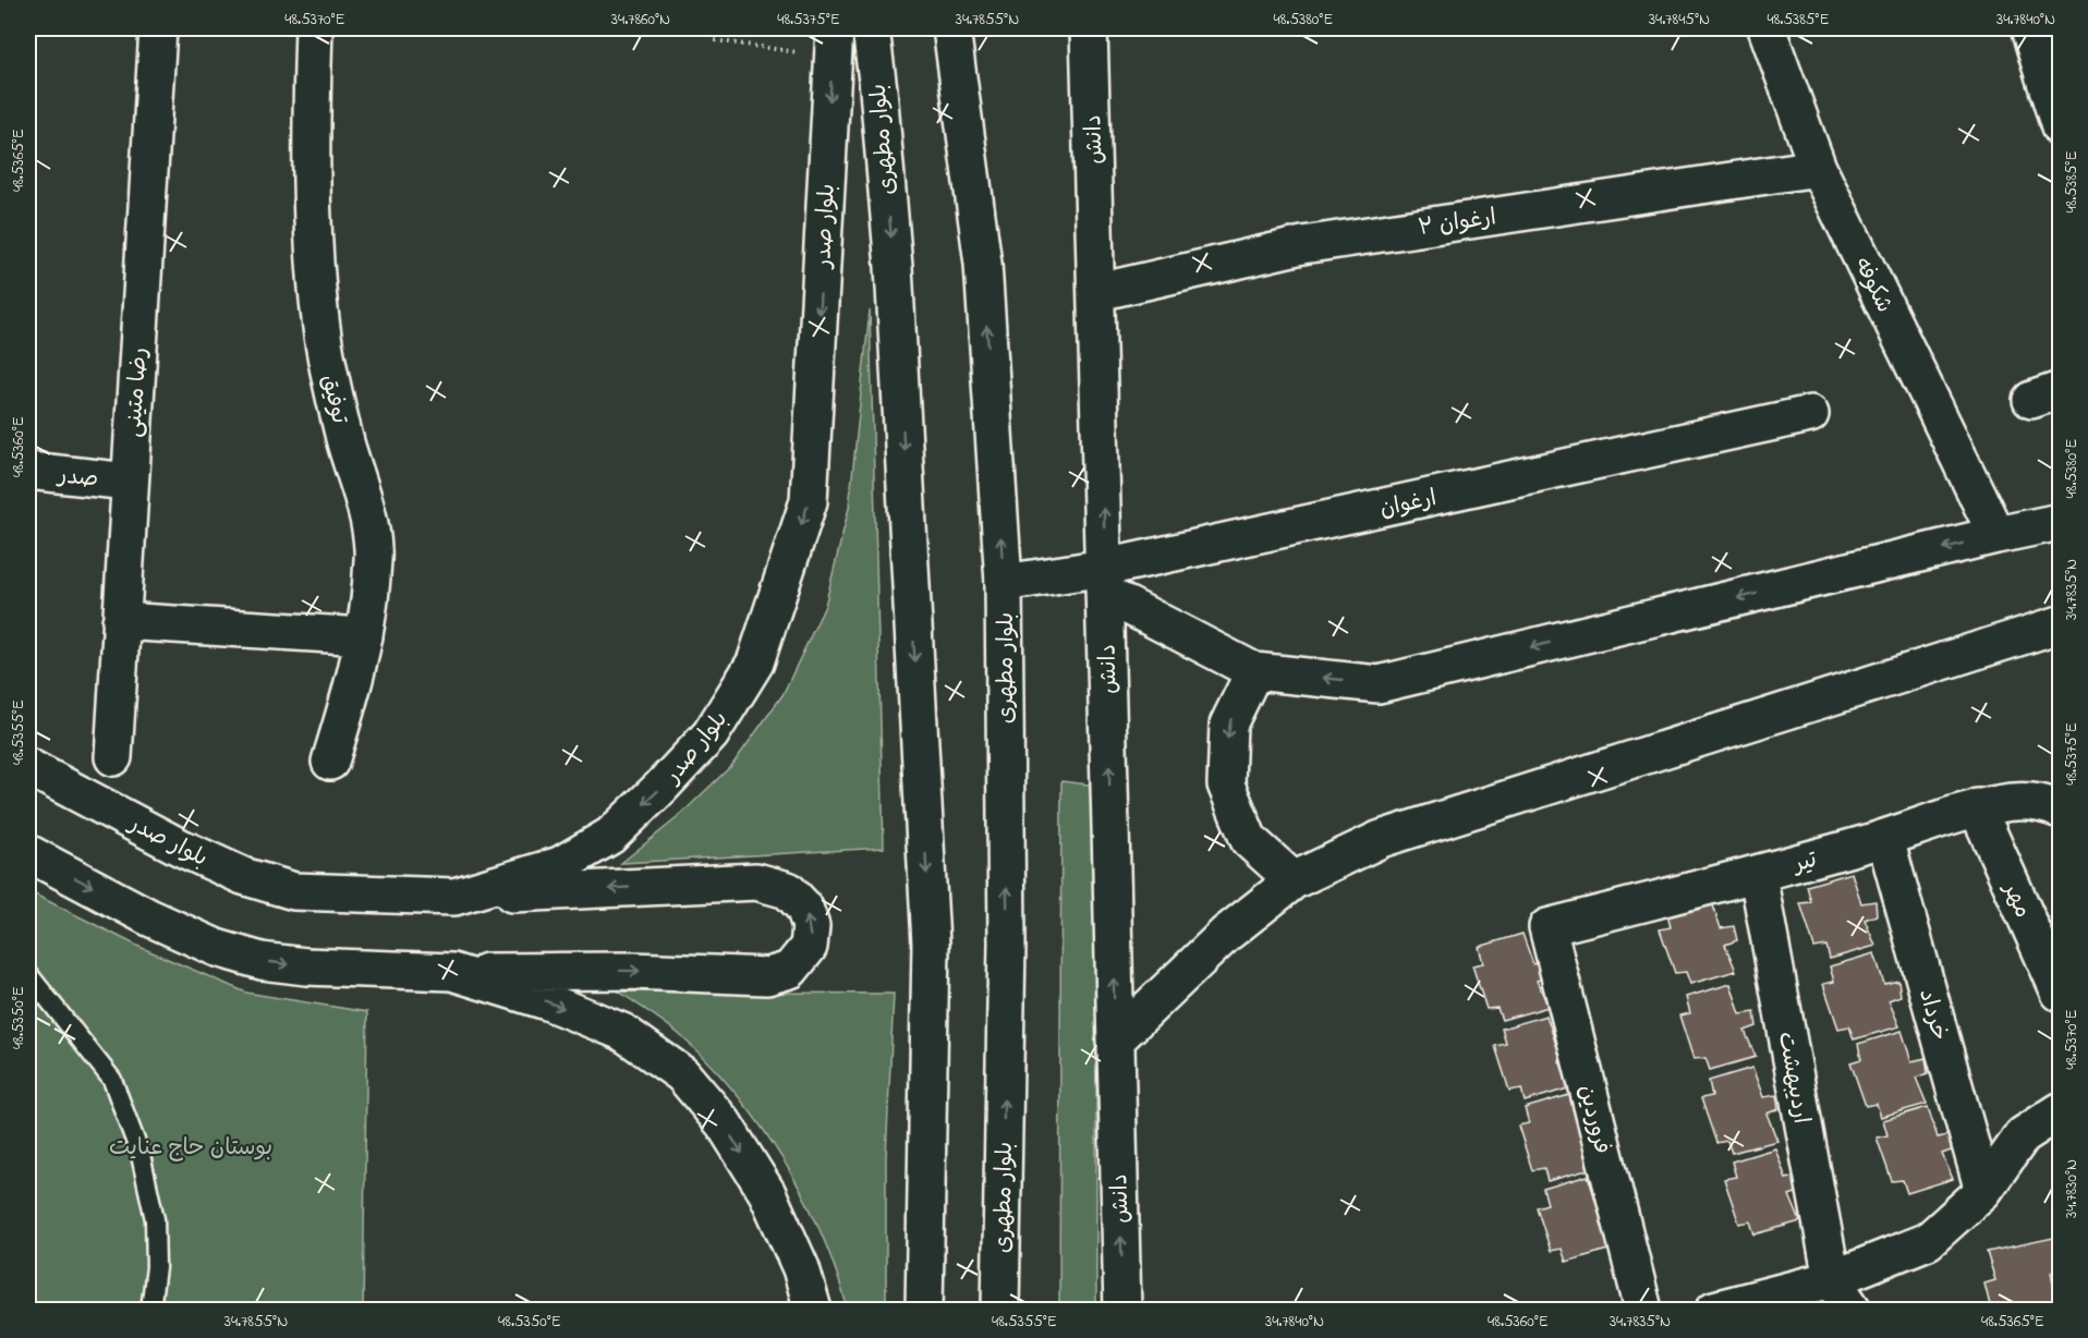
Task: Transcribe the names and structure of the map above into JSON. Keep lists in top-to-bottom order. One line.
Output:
{"streets":{"main road":["بلوار مطهری","دانش","ارغوان ۲","بلوار صدر","شکوفه","رضا متینی","توفیق","صدر","ارغوان","تیر","مهر","خرداد","اردیبهشت","فروردین"]},"crossings":[["بلوار مطهری","ارغوان"],["دانش","ارغوان ۲"],["دانش","ارغوان"],["ارغوان ۲","شکوفه"],["رضا متینی","صدر"],["تیر","مهر"],["تیر","خرداد"],["تیر","اردیبهشت"],["تیر","فروردین"]],"one_way":["دانش","بلوار صدر"],"parks":["بوستان حاج عنایت"],"coordinates":["48.5370°E","34.7860°N","48.5375°E","34.7855°N","48.5380°E","34.7845°N","48.5385°E","34.7840°N","48.5365°E","48.5360°E","34.7835°N","48.5355°E","48.5350°E","34.7830°N"]}
